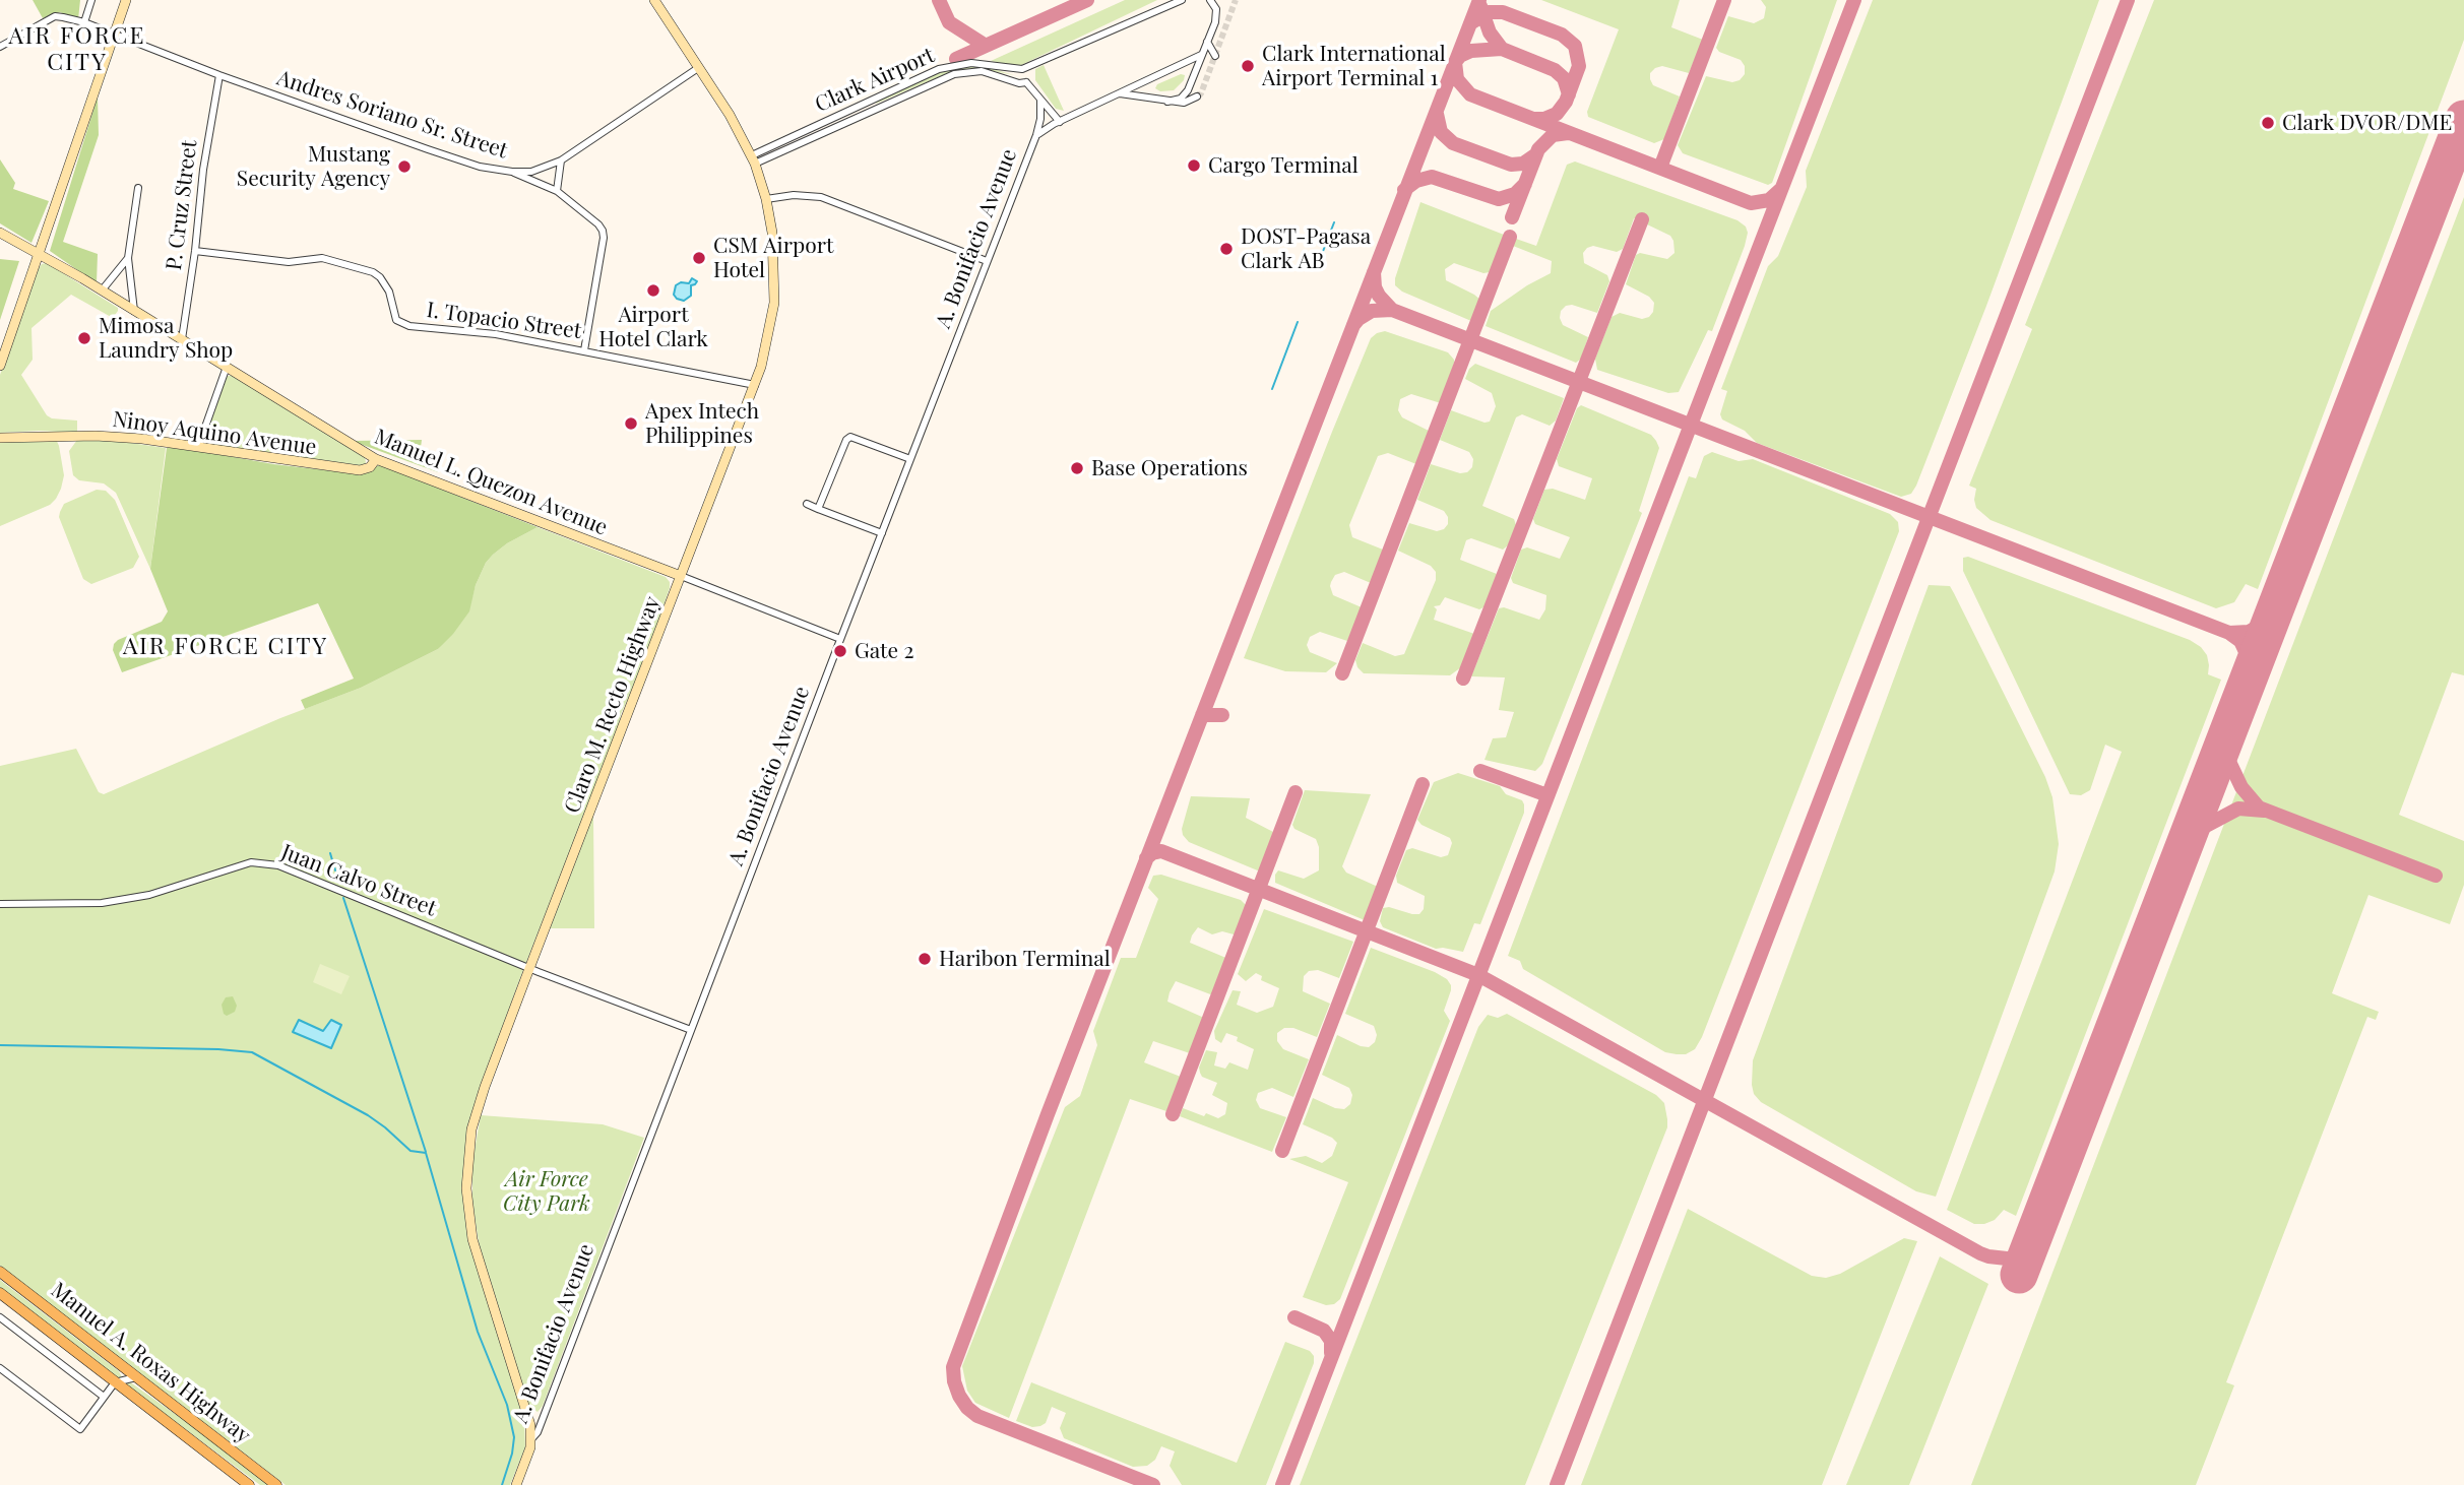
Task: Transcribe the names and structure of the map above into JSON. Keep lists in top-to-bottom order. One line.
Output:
{"streets":{"main road":["A. Bonifacio Avenue","Ninoy Aquino Avenue","Manuel L. Quezon Avenue","Claro M. Recto Highway","Manuel A. Roxas Highway"],"street":["Clark Airport","Andres Soriano Sr. Street","P. Cruz Street","I. Topacio Street","Juan Calvo Street"]},"crossings":[["Clark Airport","Claro M. Recto Highway"],["Andres Soriano Sr. Street","P. Cruz Street"],["Andres Soriano Sr. Street","Claro M. Recto Highway"],["P. Cruz Street","I. Topacio Street"],["P. Cruz Street","Manuel L. Quezon Avenue"],["A. Bonifacio Avenue","Manuel L. Quezon Avenue"],["A. Bonifacio Avenue","Claro M. Recto Highway"],["A. Bonifacio Avenue","Juan Calvo Street"],["I. Topacio Street","Claro M. Recto Highway"],["Ninoy Aquino Avenue","Manuel L. Quezon Avenue"],["Manuel L. Quezon Avenue","Claro M. Recto Highway"],["Claro M. Recto Highway","Juan Calvo Street"]],"districts":["AIR FORCE CITY","AIR FORCE CITY"],"parks":["Air Force City Park"],"places":["Clark International Airport Terminal 1","Clark DVOR/DME","Cargo Terminal","Mustang Security Agency","DOST-Pagasa Clark AB","CSM Airport Hotel","Airport Hotel Clark","Mimosa Laundry Shop","Apex Intech Philippines","Base Operations","Gate 2","Haribon Terminal"]}
